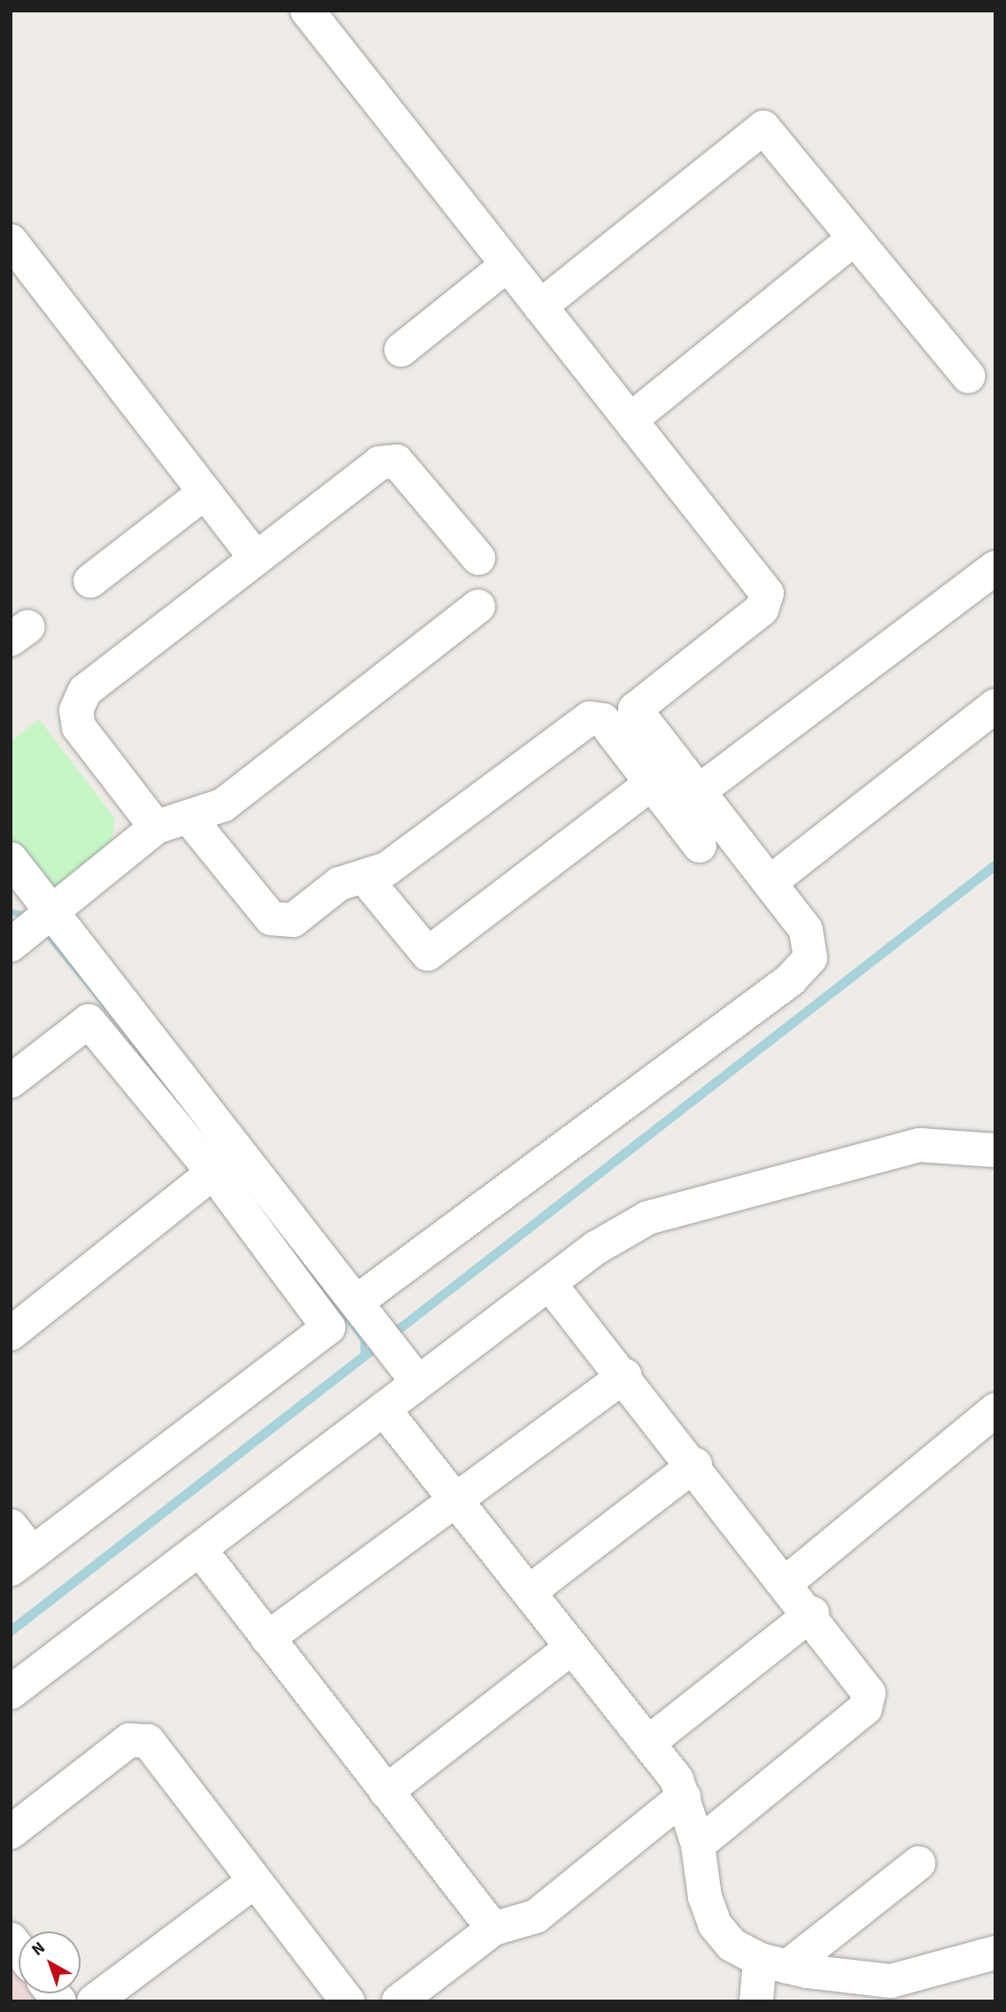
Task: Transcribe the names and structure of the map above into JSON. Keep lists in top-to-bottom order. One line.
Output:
{"north":"top left"}
